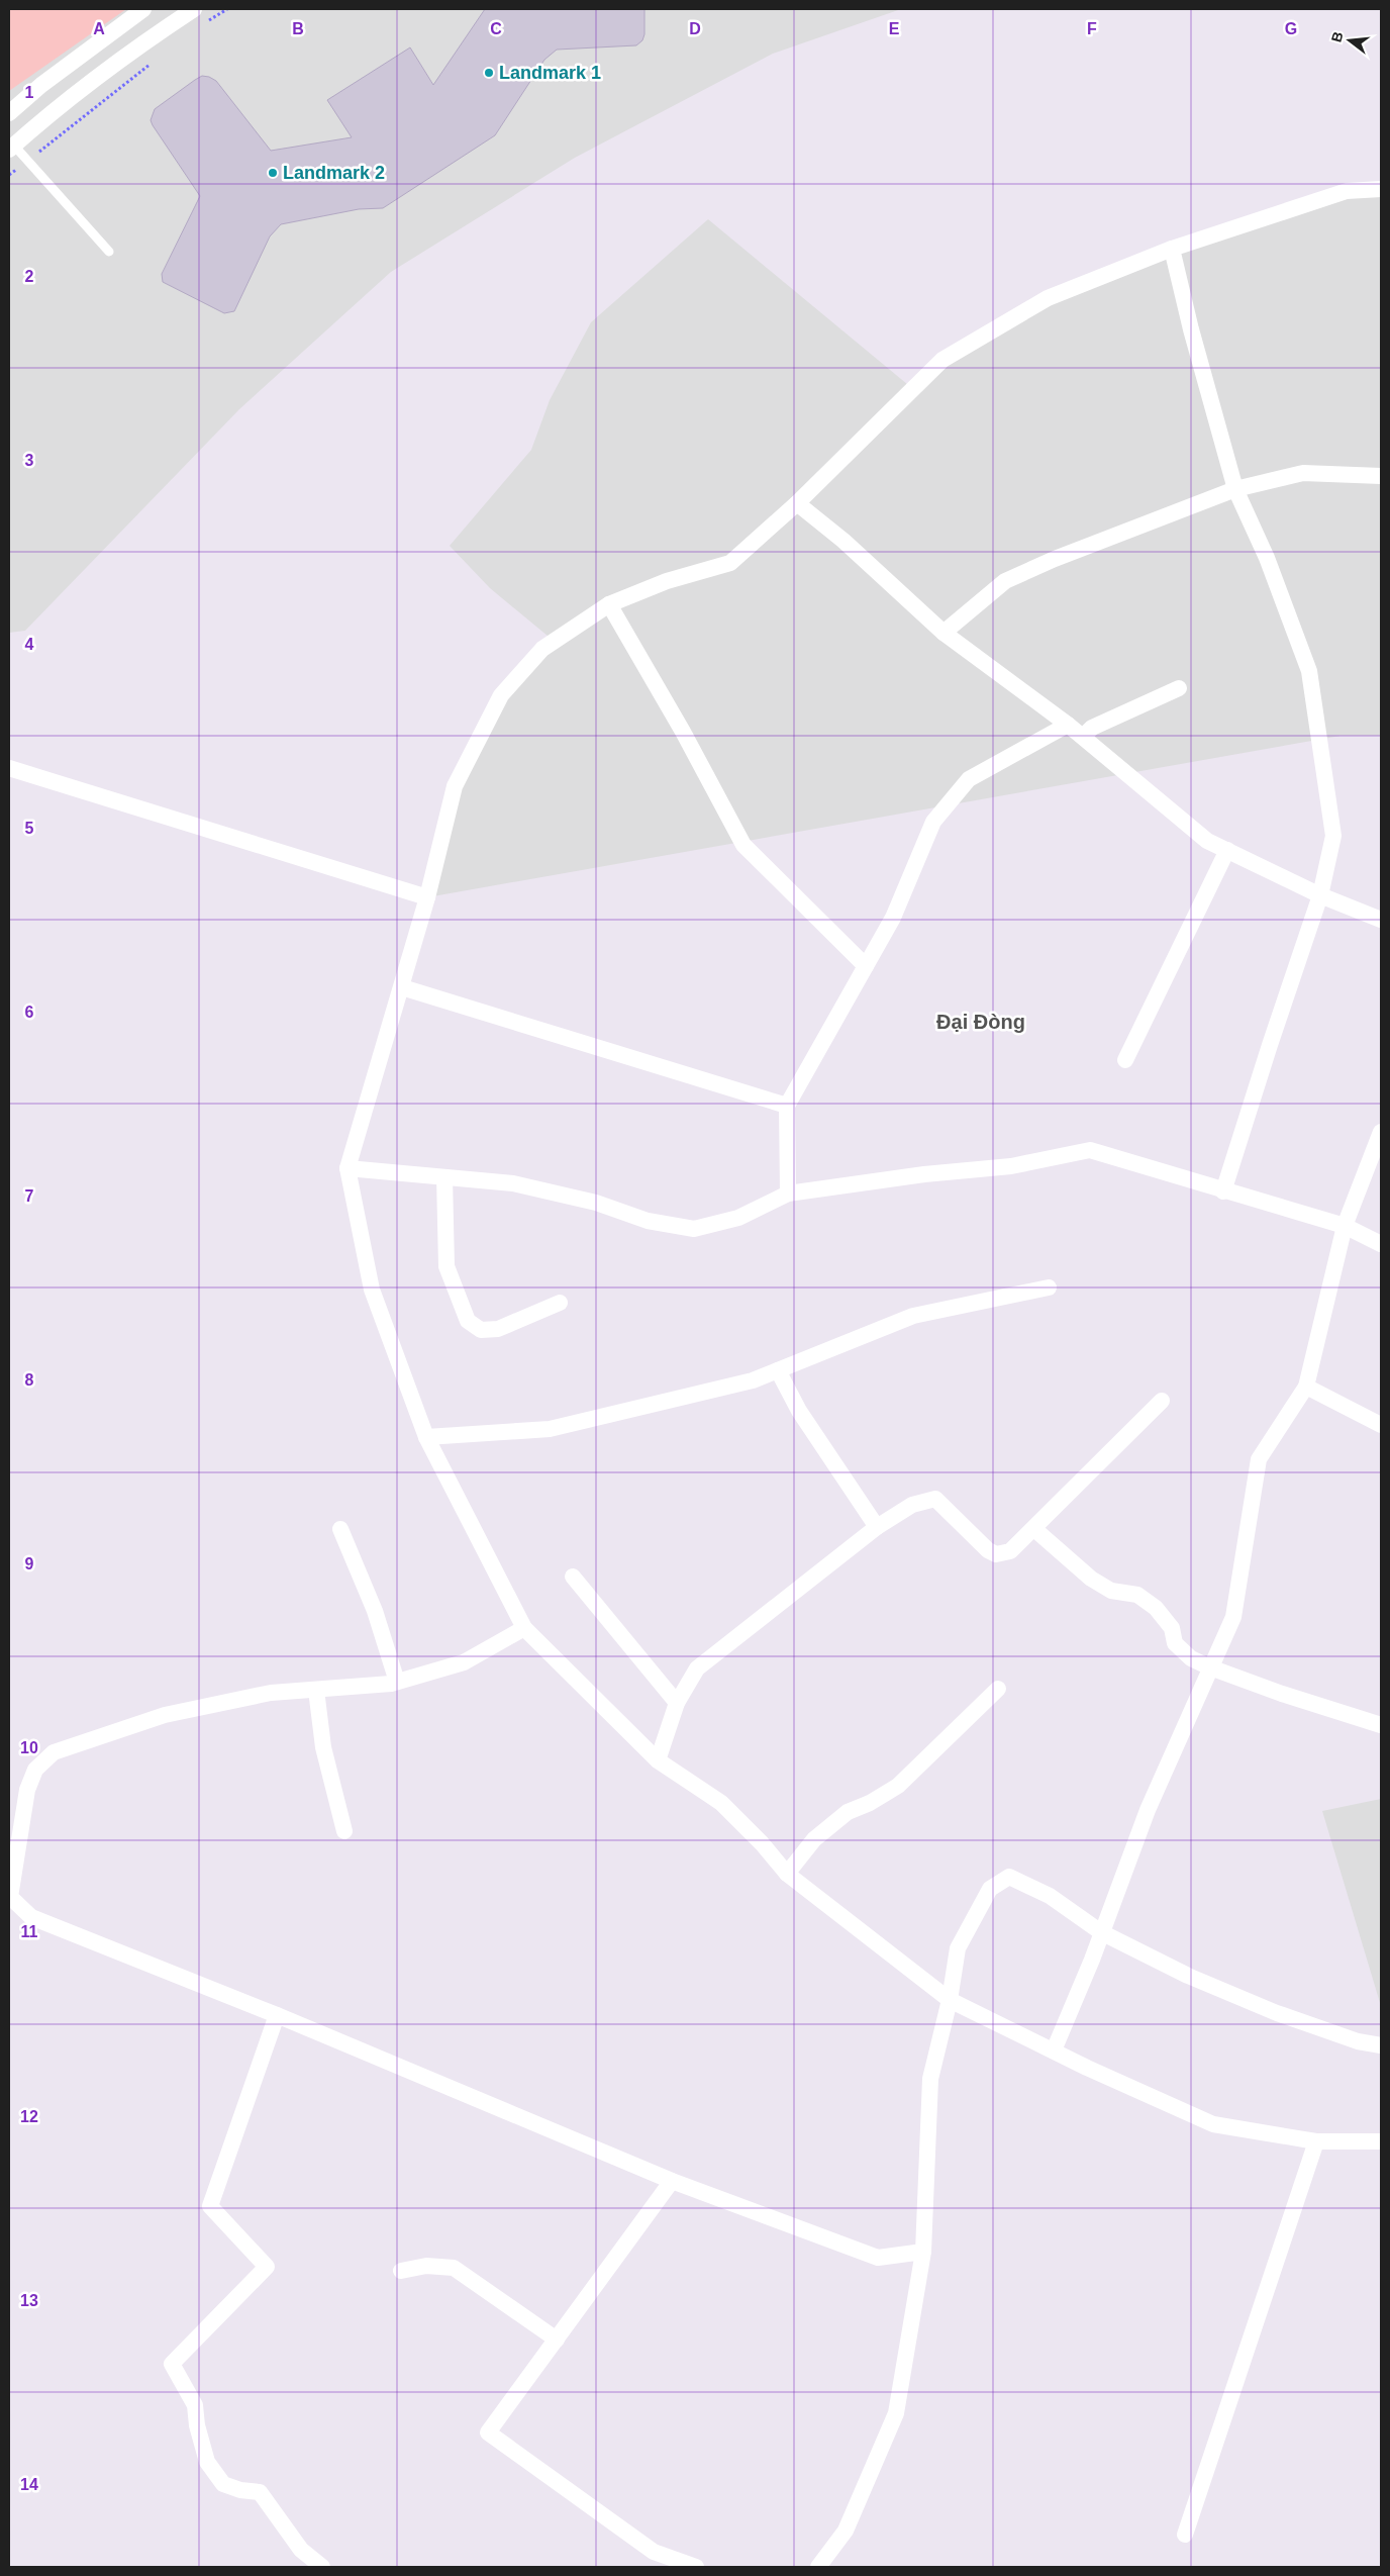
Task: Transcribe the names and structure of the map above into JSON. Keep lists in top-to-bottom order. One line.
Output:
{"districts":["Đại Đòng"],"places":["Landmark 1","Landmark 2"],"north":"left","grid":{"columns":["A","B","C","D","E","F","G"],"rows":["1","2","3","4","5","6","7","8","9","10","11","12","13","14"]}}
